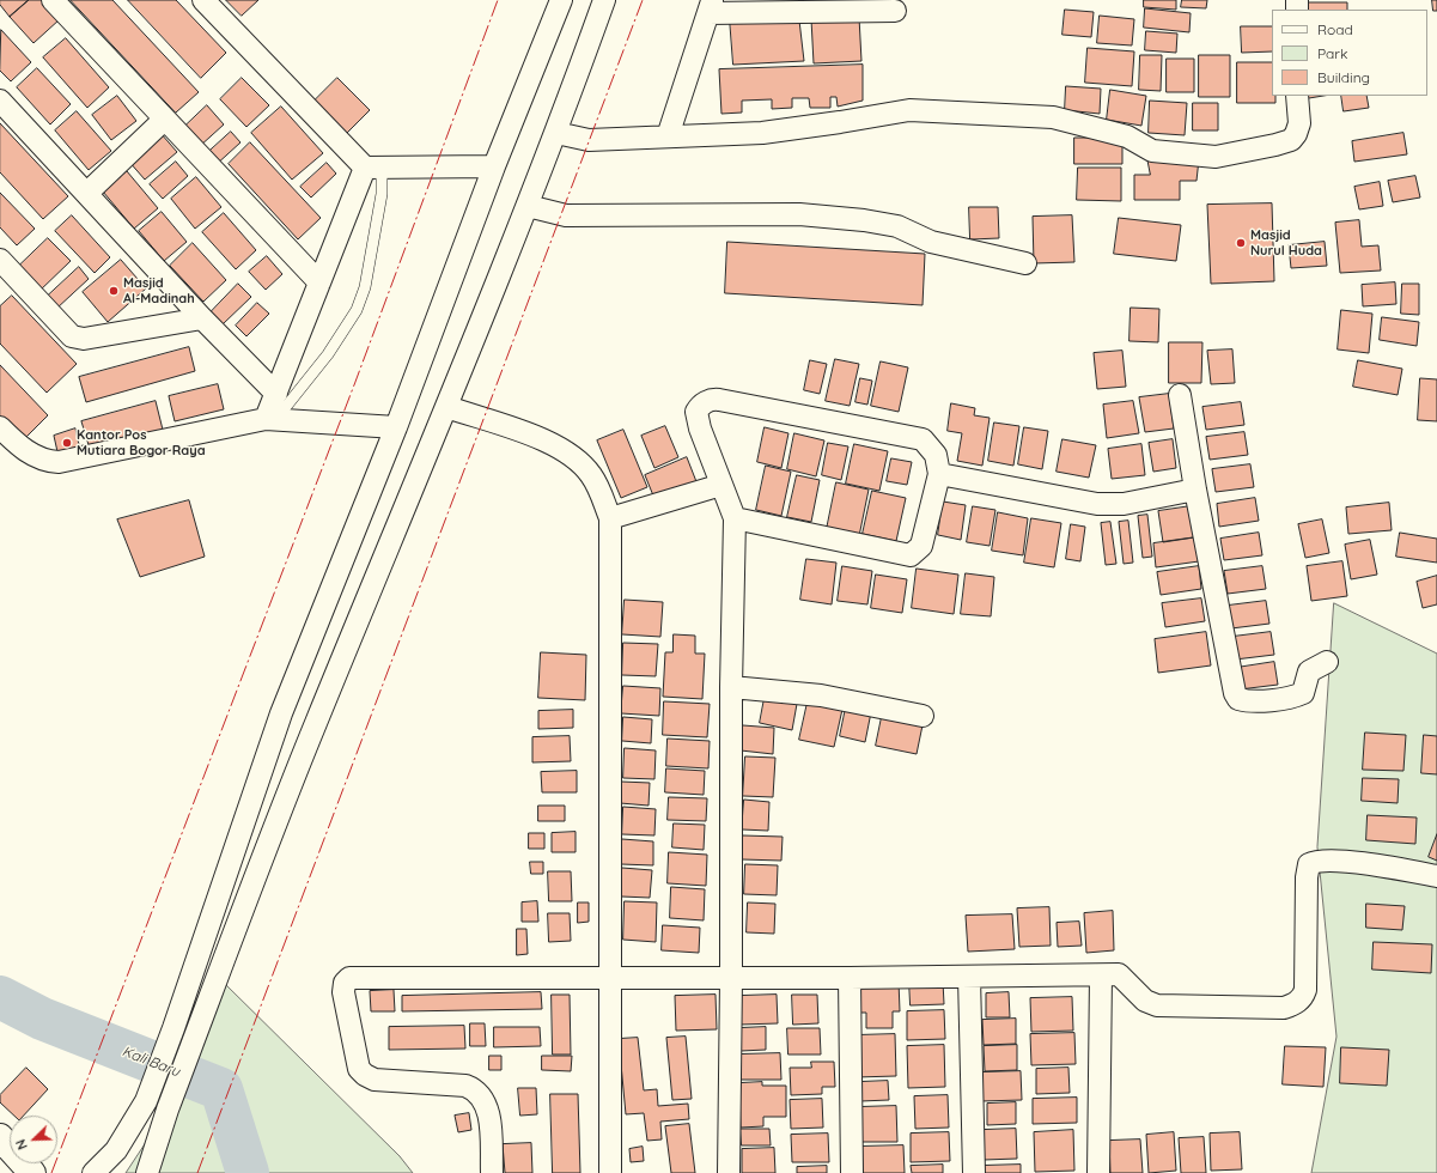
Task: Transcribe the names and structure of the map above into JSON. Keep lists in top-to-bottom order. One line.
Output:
{"water":["Kali Baru"],"places":["Masjid Nurul Huda","Masjid Al-Madinah","Kantor Pos Mutiara Bogor Raya"],"legend":["Road","Park","Building"],"north":"bottom left"}
